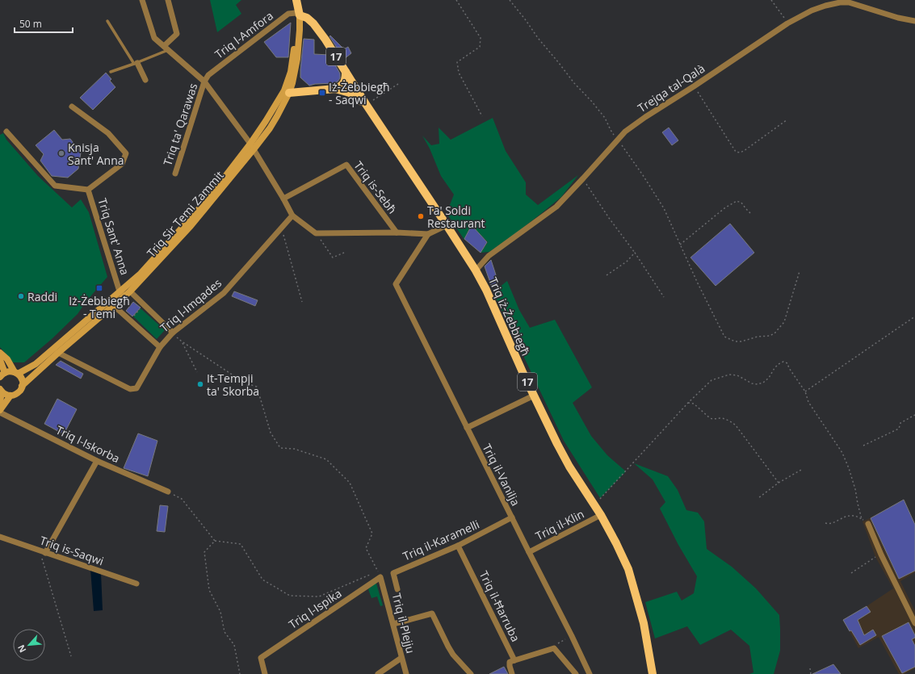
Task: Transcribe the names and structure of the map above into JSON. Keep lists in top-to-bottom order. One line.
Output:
{"streets":{"main road":["17","Triq Sir Temi Zammit","Triq iż-Żebbiegħ"],"street":["Triq l-Amfora","Trejqa tal-Qalà","Triq ta' Qarawas","Triq is-Sebħ","Triq Sant' Anna","Triq l-Imqades","Triq l-Iskorba","Triq il-Vanilja","Triq il-Klin","Triq il-Karamelli","Triq is-Saqwi","Triq il-Ħarruba","Triq l-Ispika","Triq il-Plejju"]},"crossings":[["Triq l-Amfora","Triq ta' Qarawas"],["Triq l-Amfora","Triq Sir Temi Zammit"],["Triq l-Amfora","Triq iż-Żebbiegħ"],["17","Triq Sir Temi Zammit"],["17","Triq iż-Żebbiegħ"],["Trejqa tal-Qalà","Triq iż-Żebbiegħ"],["Triq Sir Temi Zammit","Triq Sant' Anna"],["Triq Sir Temi Zammit","Triq l-Imqades"],["Triq Sir Temi Zammit","Triq iż-Żebbiegħ"],["Triq iż-Żebbiegħ","Triq il-Klin"],["Triq il-Vanilja","Triq il-Klin"],["Triq il-Vanilja","Triq il-Karamelli"],["Triq il-Karamelli","Triq il-Ħarruba"],["Triq l-Ispika","Triq il-Plejju"]],"places":{"transit":["Iż-Żebbiegħ - Saqwi","Iż-Żebbiegħ - Temi"],"other":["Knisja Sant' Anna","Ta' Soldi Restaurant","Raddi","It-Tempji ta' Skorba"]},"scale_bar":"50 m","north":"bottom left"}
